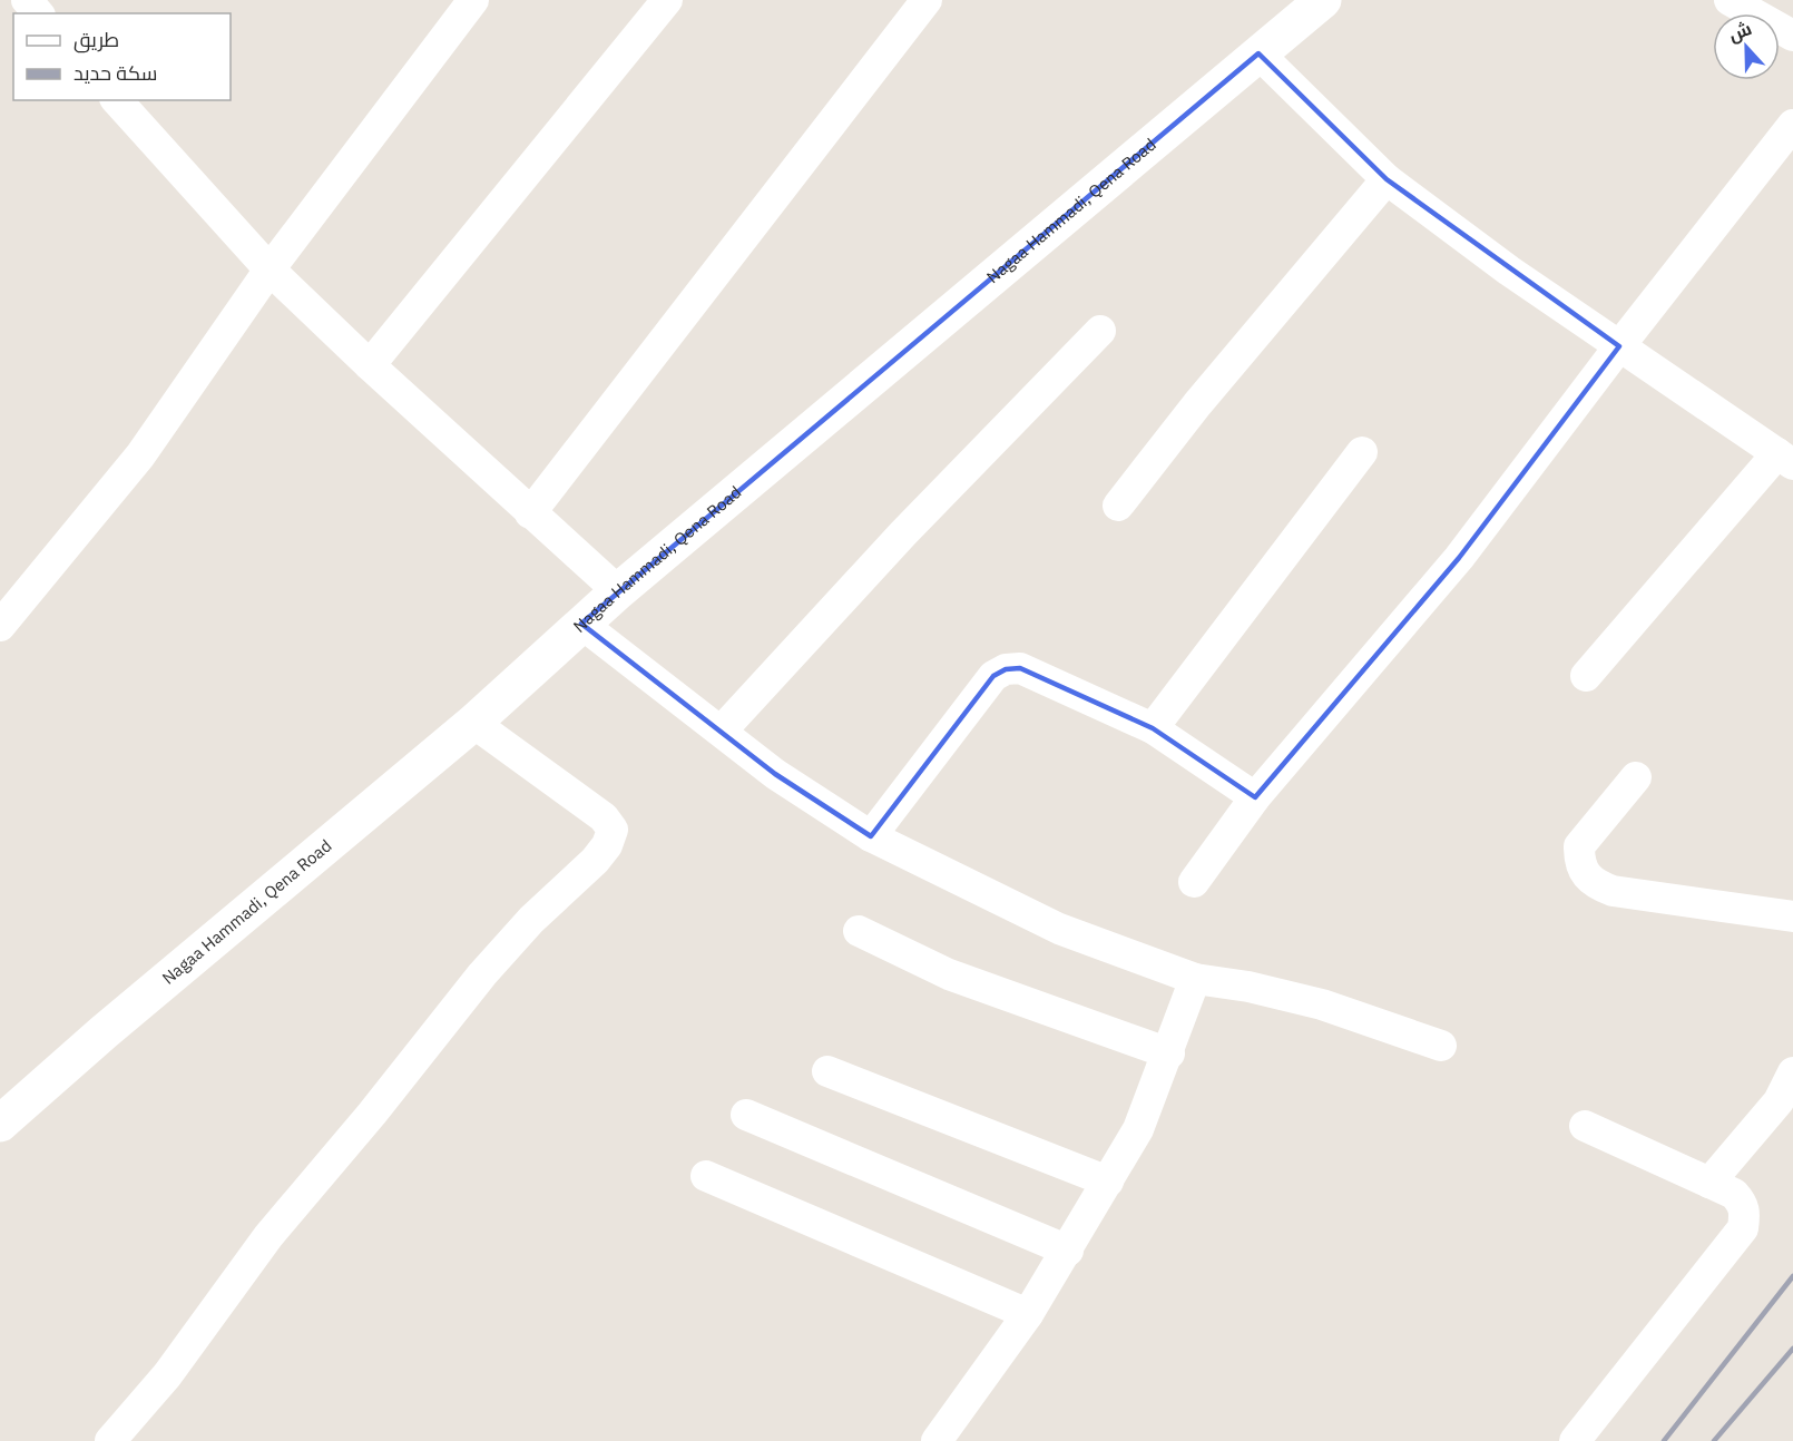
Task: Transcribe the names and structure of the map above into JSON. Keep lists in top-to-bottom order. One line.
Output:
{"streets":{"main road":["Nagaa Hammadi, Qena Road"]},"legend":["طريق","سكة حديد"],"north":"top"}
